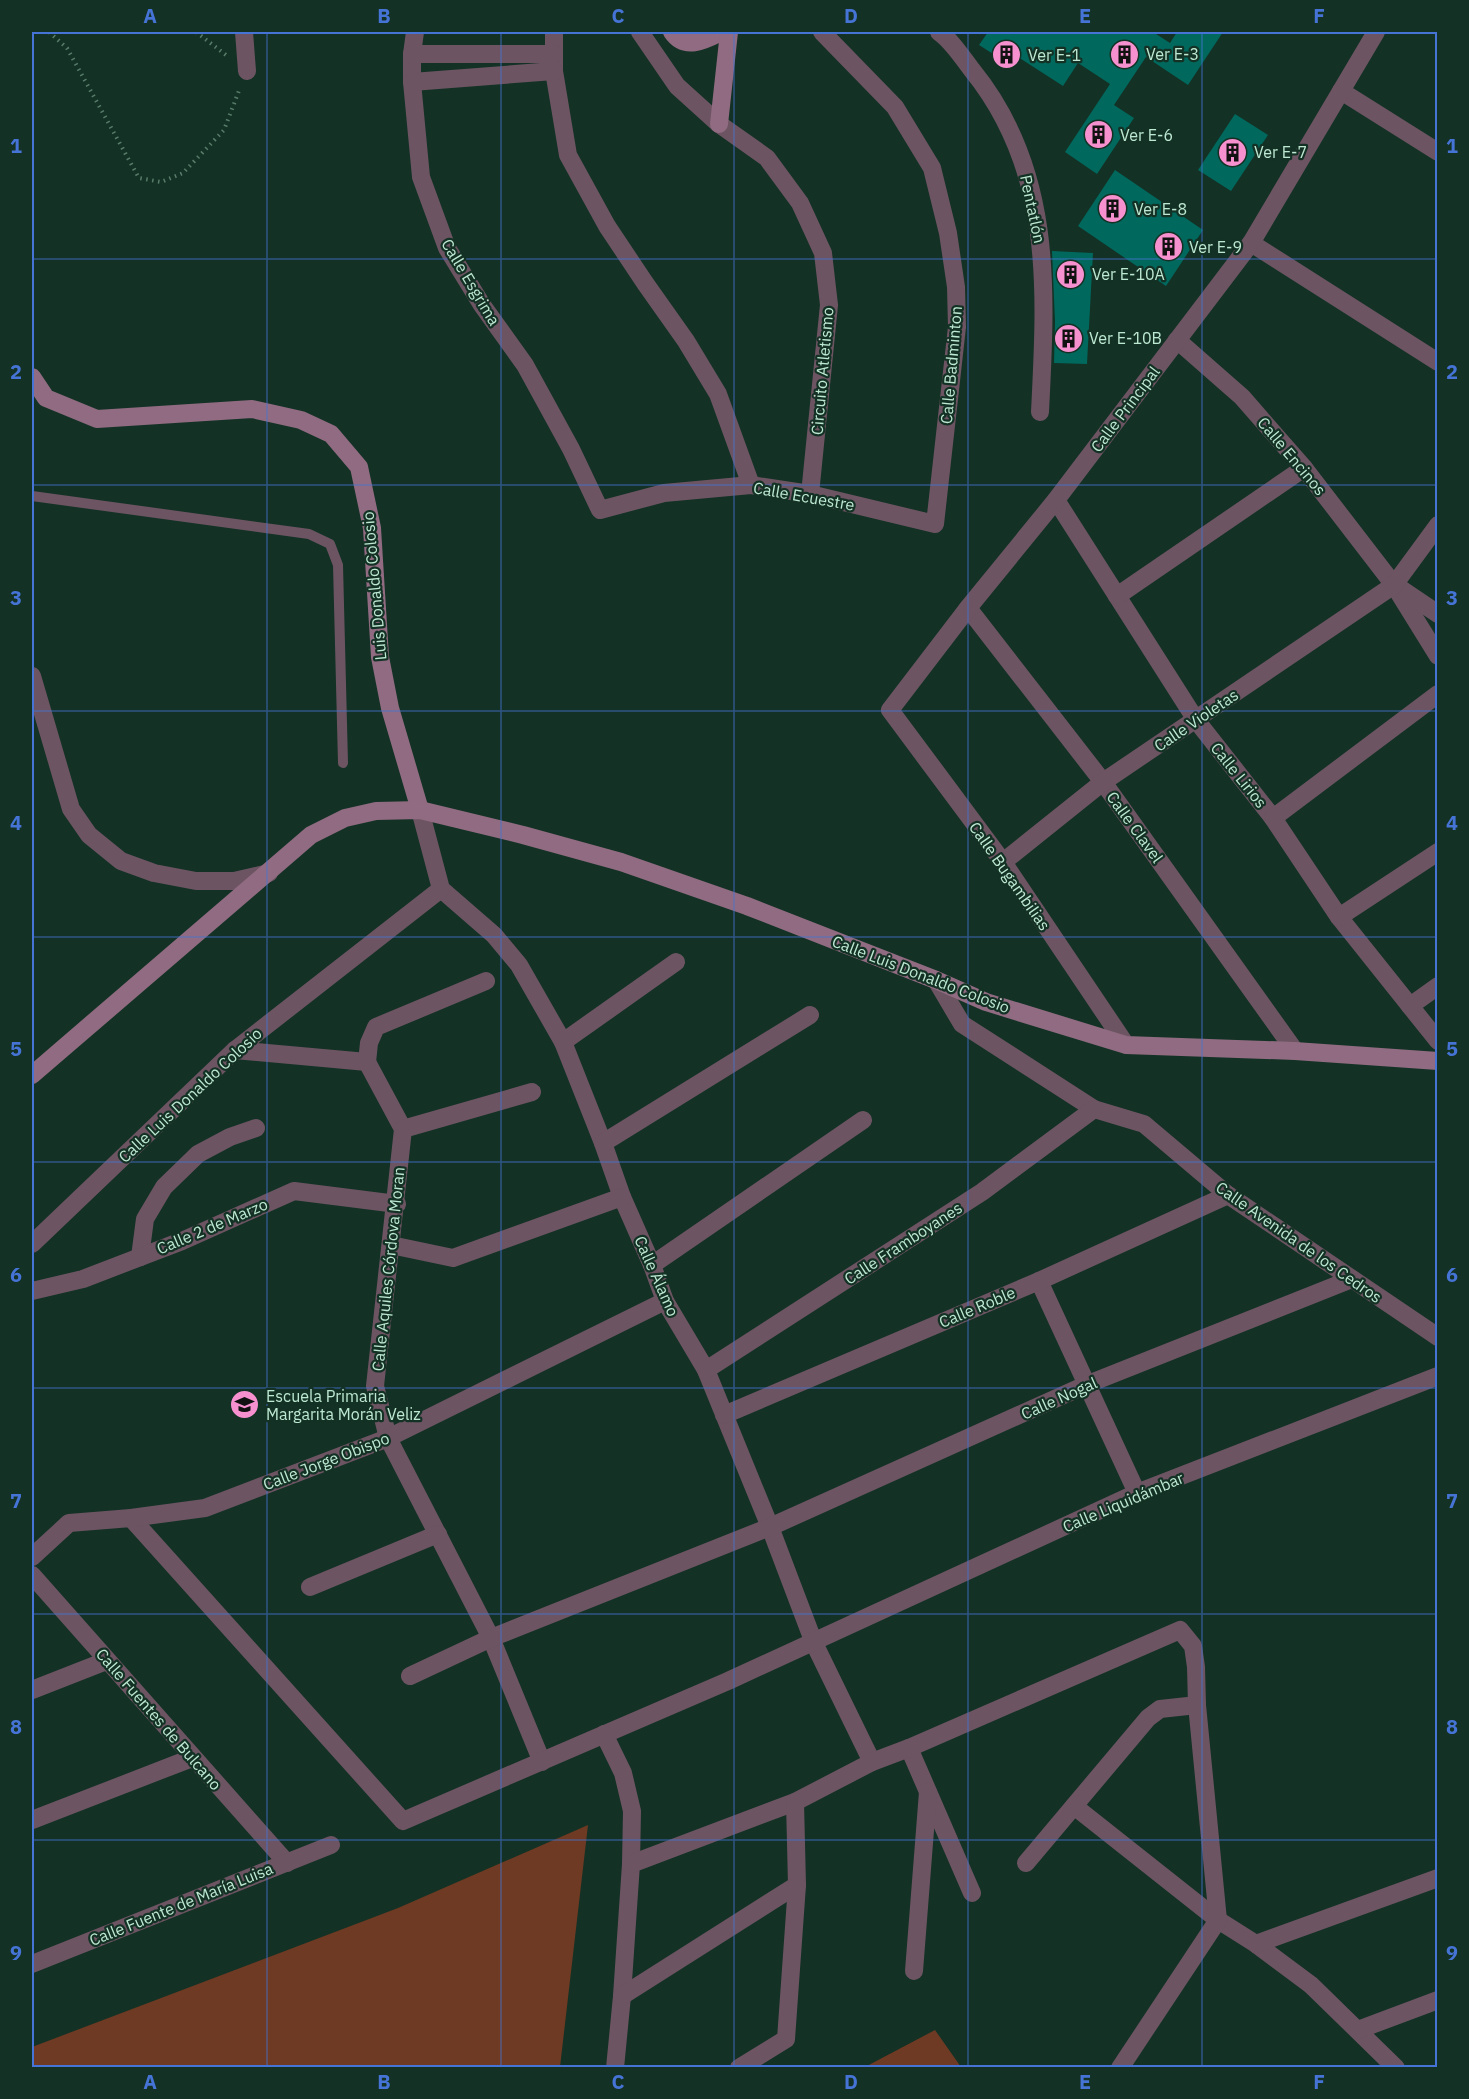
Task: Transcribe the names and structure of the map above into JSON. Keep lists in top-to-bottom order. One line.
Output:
{"streets":{"street":["Pentatlón","Calle Esgrima","Calle Badminton","Circuito Atletismo","Calle Principal","Calle Encinos","Calle Ecuestre","Luis Donaldo Colosio","Calle Violetas","Calle Lirios","Calle Clavel","Calle Bugambilias","Calle Luis Donaldo Colosio","Calle 2 de Marzo","Calle Avenida de los Cedros","Calle Framboyanes","Calle Aquiles Córdova Moran","Calle Álamo","Calle Roble","Calle Nogal","Calle Jorge Obispo","Calle Liquidámbar","Calle Fuentes de Bulcano","Calle Fuente de María Luisa"]},"crossings":[["Calle Esgrima","Calle Ecuestre"],["Calle Badminton","Calle Ecuestre"],["Circuito Atletismo","Calle Ecuestre"],["Calle Principal","Calle Encinos"],["Calle Principal","Calle Lirios"],["Calle Principal","Calle Clavel"],["Calle Principal","Calle Bugambilias"],["Calle Encinos","Calle Violetas"],["Luis Donaldo Colosio","Calle Luis Donaldo Colosio"],["Calle Violetas","Calle Lirios"],["Calle Violetas","Calle Clavel"],["Calle Violetas","Calle Bugambilias"],["Calle Clavel","Calle Luis Donaldo Colosio"],["Calle Bugambilias","Calle Luis Donaldo Colosio"],["Calle Luis Donaldo Colosio","Calle Avenida de los Cedros"],["Calle Luis Donaldo Colosio","Calle Álamo"],["Calle 2 de Marzo","Calle Aquiles Córdova Moran"],["Calle Avenida de los Cedros","Calle Framboyanes"],["Calle Avenida de los Cedros","Calle Roble"],["Calle Avenida de los Cedros","Calle Nogal"],["Calle Framboyanes","Calle Álamo"],["Calle Aquiles Córdova Moran","Calle Nogal"],["Calle Aquiles Córdova Moran","Calle Jorge Obispo"],["Calle Aquiles Córdova Moran","Calle Liquidámbar"],["Calle Álamo","Calle Roble"],["Calle Álamo","Calle Nogal"],["Calle Álamo","Calle Jorge Obispo"],["Calle Álamo","Calle Liquidámbar"],["Calle Jorge Obispo","Calle Liquidámbar"],["Calle Fuentes de Bulcano","Calle Fuente de María Luisa"]],"places":{"building":["Ver E-3","Ver E-1","Ver E-6","Ver E-7","Ver E-8","Ver E-9","Ver E-10A","Ver E-10B"],"school or university":["Escuela Primaria Margarita Morán Veliz"]},"grid":{"columns":["A","B","C","D","E","F"],"rows":["1","2","3","4","5","6","7","8","9"]}}
